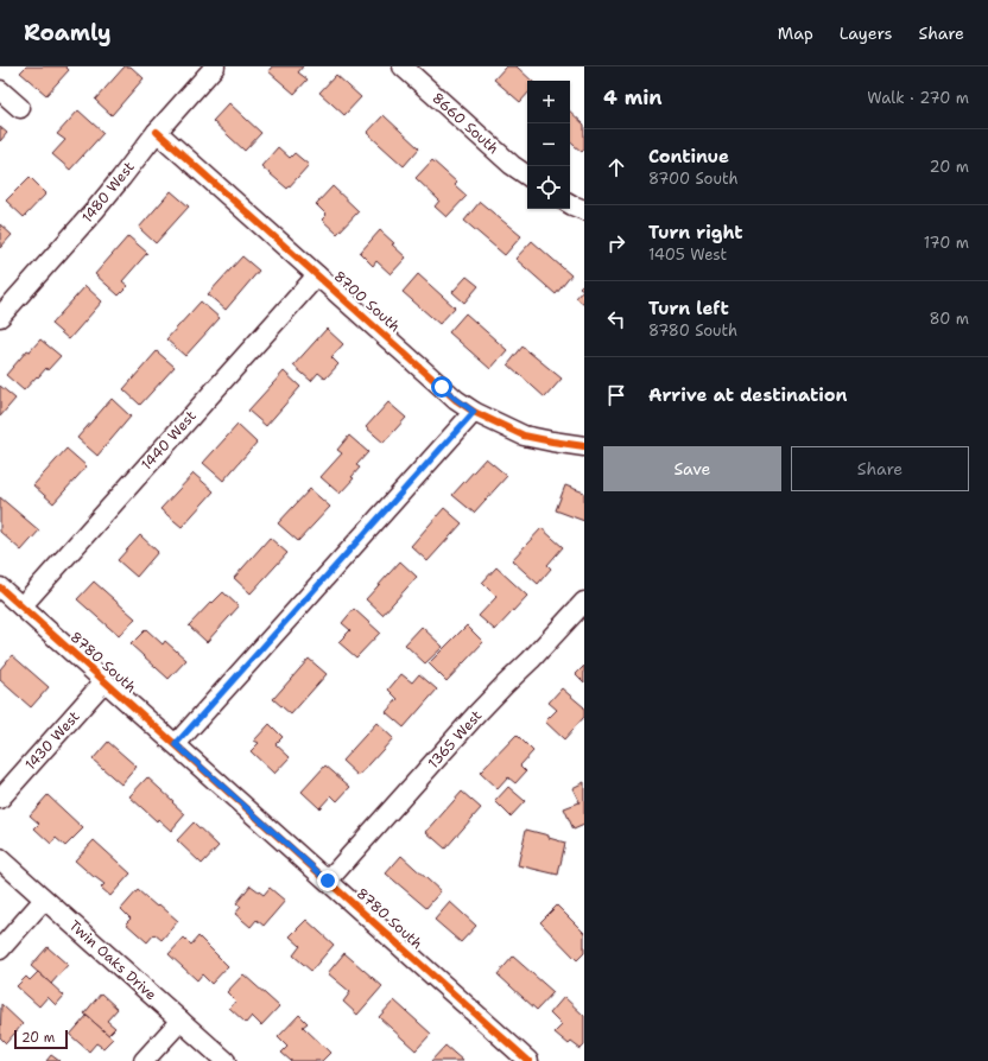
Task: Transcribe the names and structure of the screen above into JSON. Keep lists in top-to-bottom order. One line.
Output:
{"streets":{"street":["8660 South","1480 West","8700 South","1440 West","8780 South","1365 West","1430 West","Twin Oaks Drive"]},"crossings":[["1480 West","8700 South"],["8700 South","1440 West"],["1440 West","8780 South"],["8780 South","1365 West"],["8780 South","1430 West"]],"scale_bar":"20 m","page":{"header":"Roamly","nav":["Map","Layers","Share"],"heading":["4 min","Walk · 270 m"],"map_buttons":["+","−"],"list":[["Continue","8700 South","20 m"],["Turn right","1405 West","170 m"],["Turn left","8780 South","80 m"],"Arrive at destination"],"buttons":["Save","Share"],"scale":"20 m"}}
